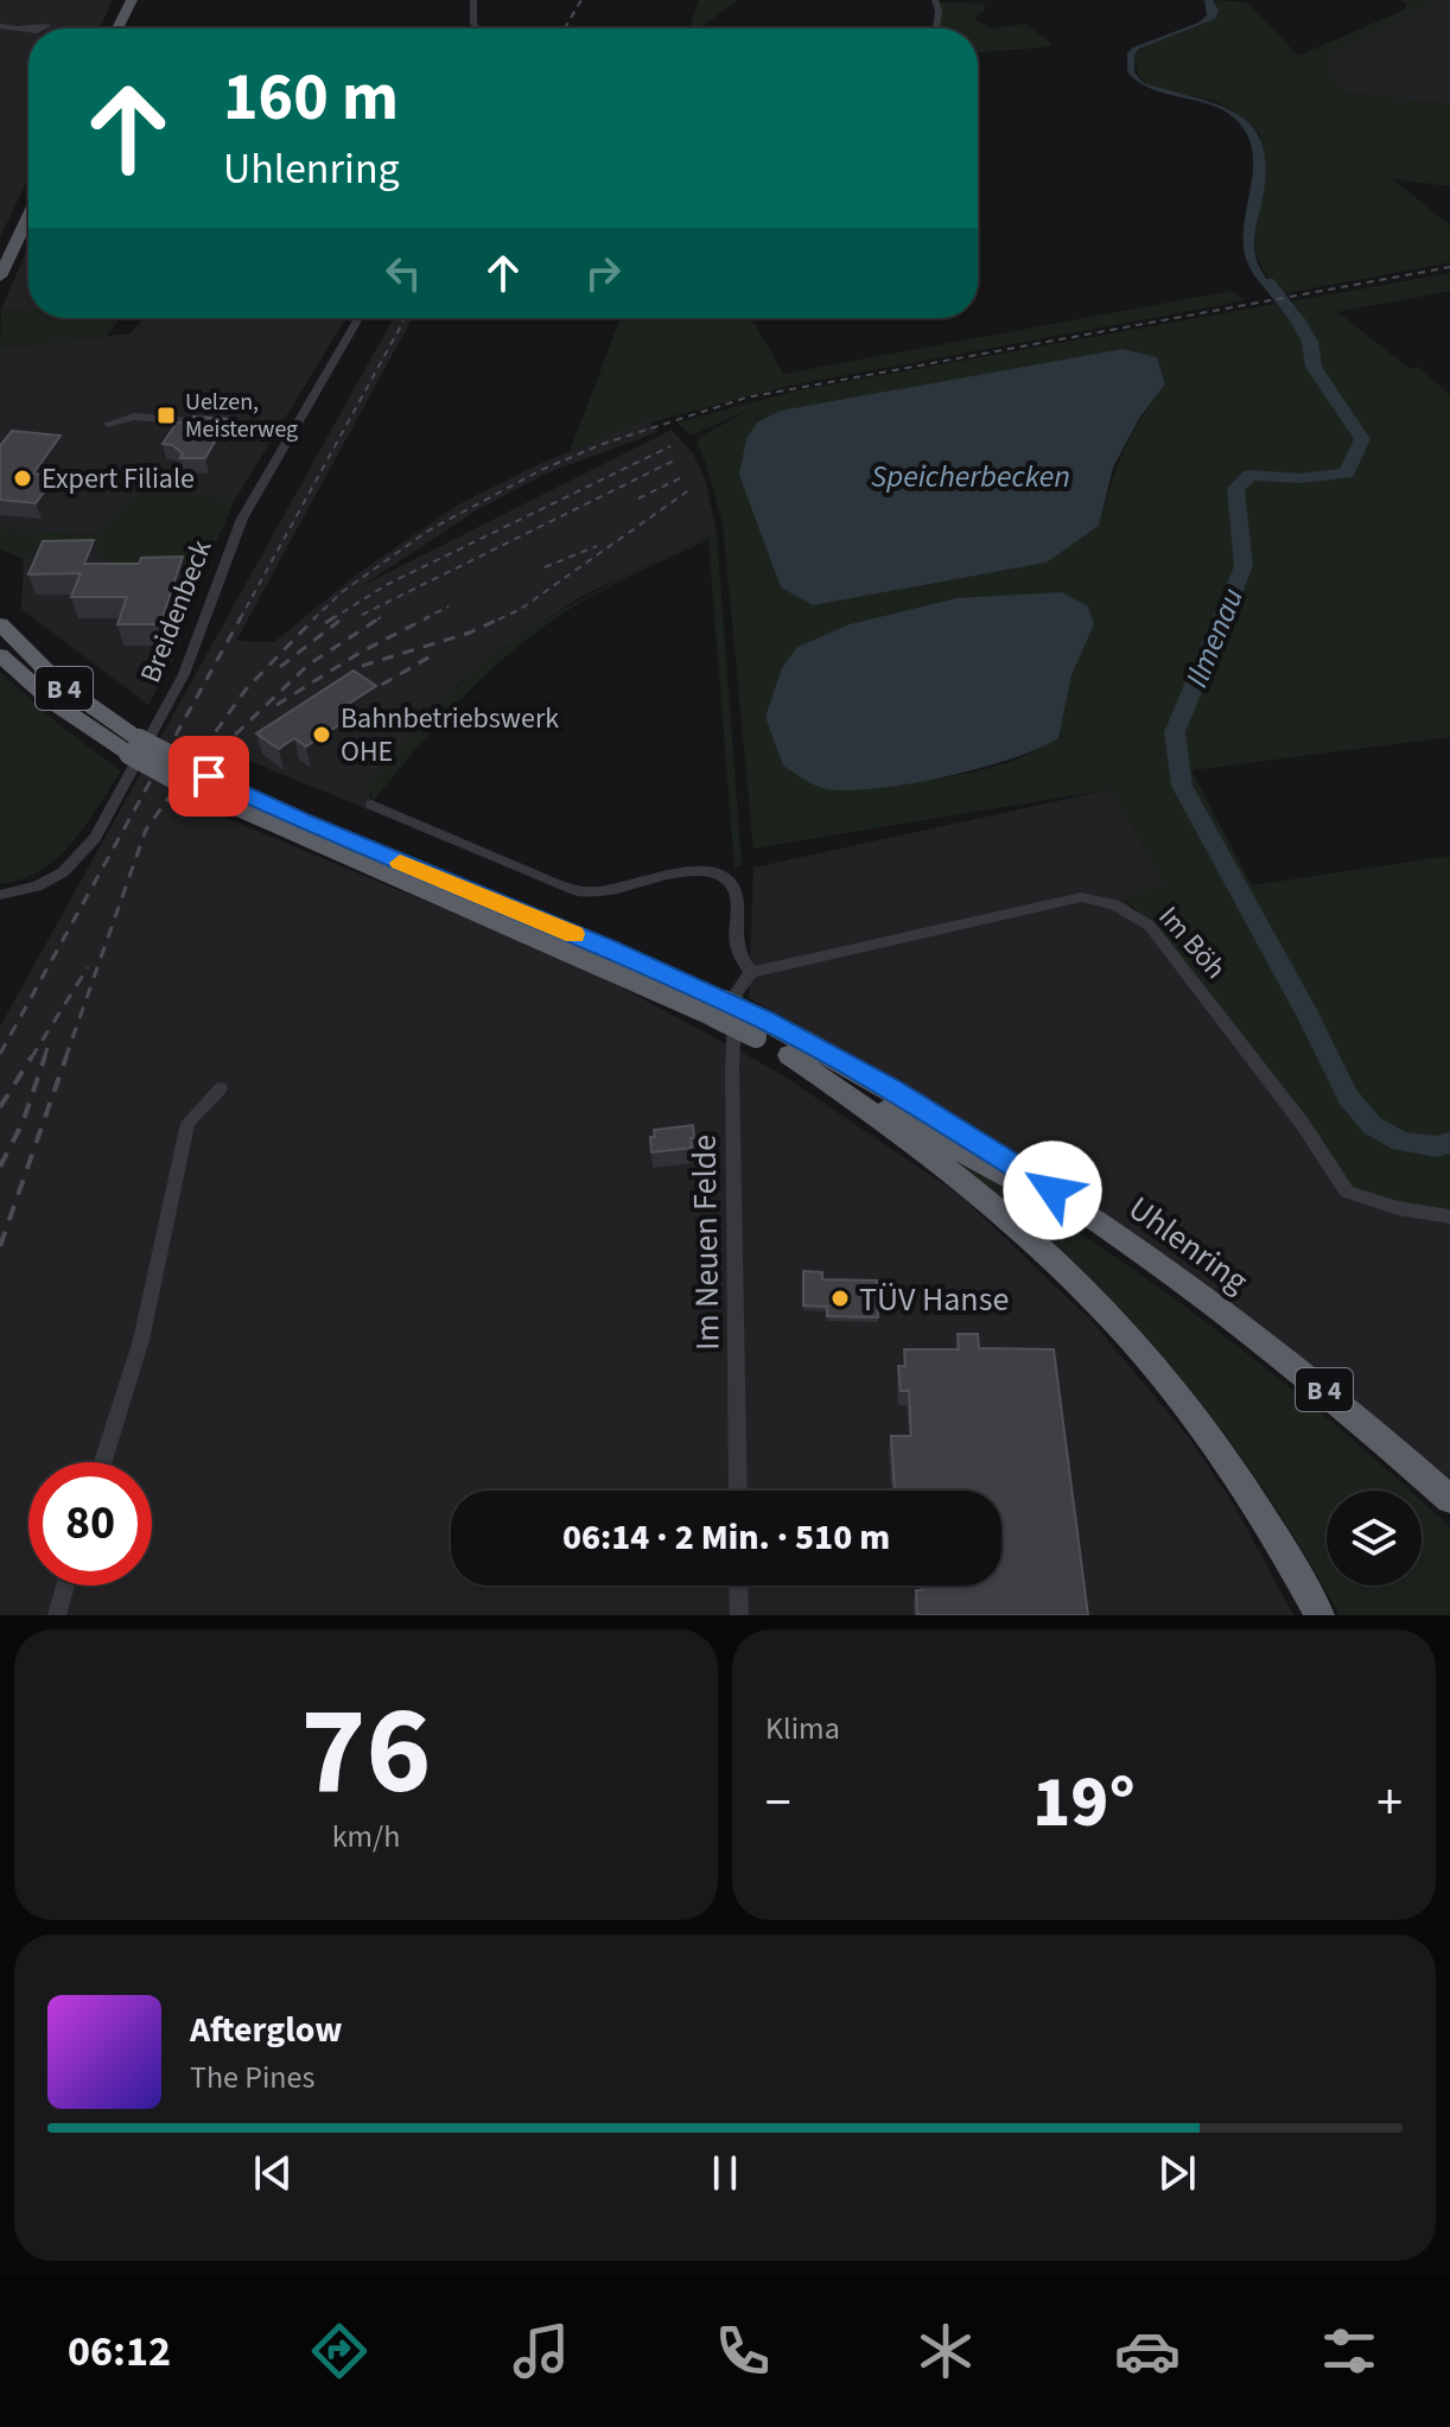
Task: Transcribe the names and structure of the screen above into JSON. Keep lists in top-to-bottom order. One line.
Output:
{"streets":{"highway":["B 4","Uhlenring"],"street":["Breidenbeck","Im Böh","Im Neuen Felde"]},"crossings":[["B 4","Uhlenring"],["Im Böh","Im Neuen Felde"]],"water":["Speicherbecken","Ilmenau"],"places":{"transit":["Uelzen, Meisterweg"],"other":["Expert Filiale","Bahnbetriebswerk OHE","TÜV Hanse"]},"page":{"turn":["160 m","Uhlenring"],"limit":"80","trip":"06:14 · 2 Min. · 510 m","tile":[["76","km/h"],"Klima"],"heat":["−","19°","+"],"song":["Afterglow","The Pines"],"tabs":"06:12"}}
